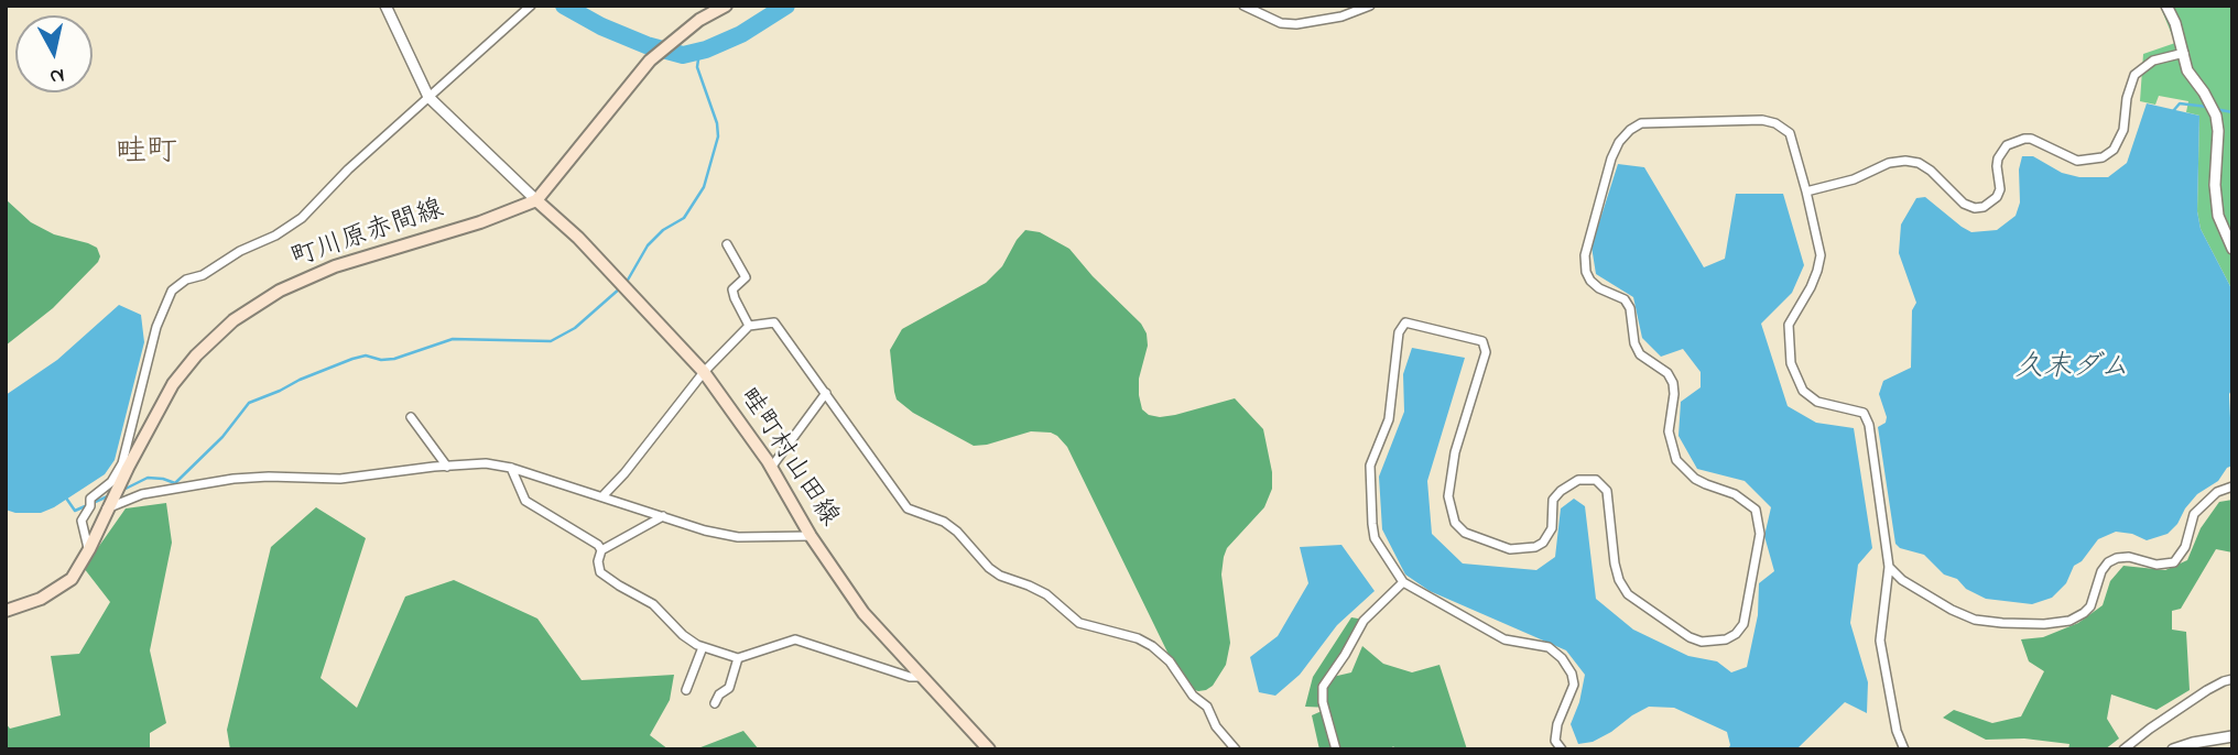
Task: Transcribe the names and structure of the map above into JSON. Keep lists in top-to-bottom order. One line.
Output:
{"streets":{"main road":["町川原赤間線","畦町村山田線"]},"crossings":[["町川原赤間線","畦町村山田線"]],"districts":["畦町"],"water":["久末ダム"],"north":"bottom"}
